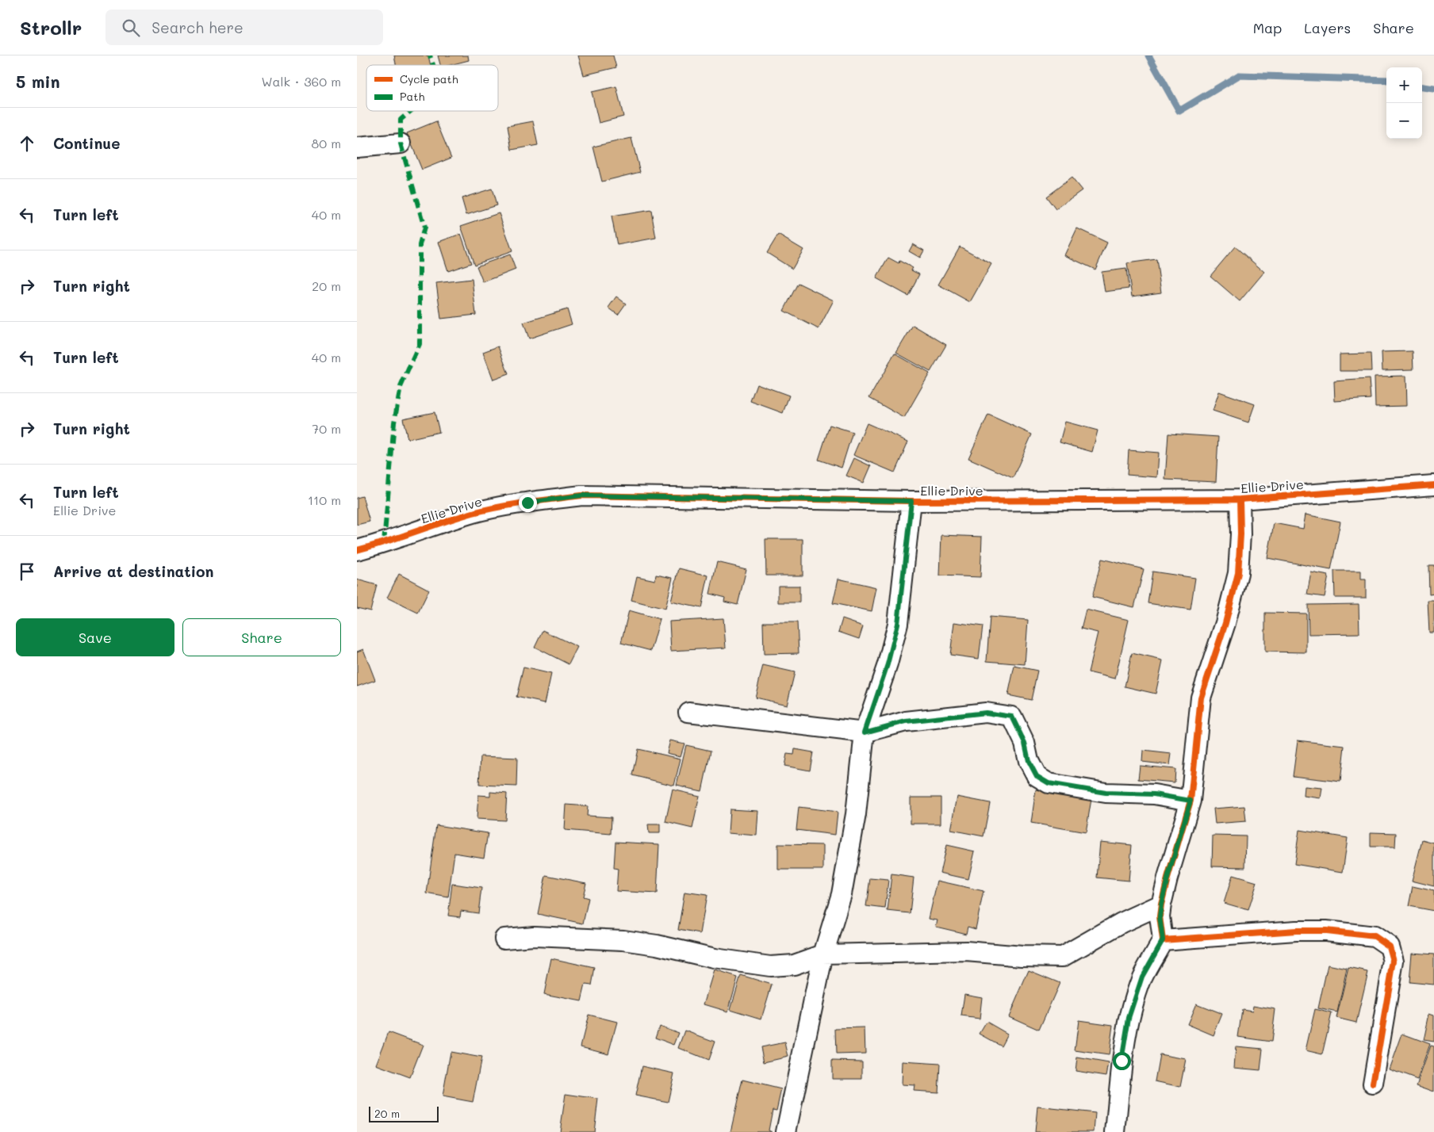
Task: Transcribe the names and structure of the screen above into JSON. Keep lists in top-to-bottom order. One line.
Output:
{"streets":{"street":["Ellie Drive"]},"legend":["Cycle path","Path"],"scale_bar":"20 m","page":{"header":"Strollr","search":"Search here","nav":["Map","Layers","Share"],"heading":["5 min","Walk · 360 m"],"map_buttons":["+","−"],"list":[["Continue","80 m"],["Turn left","40 m"],["Turn right","20 m"],["Turn left","40 m"],["Turn right","70 m"],["Turn left","Ellie Drive","110 m"],"Arrive at destination"],"buttons":["Save","Share"],"scale":"20 m"}}
